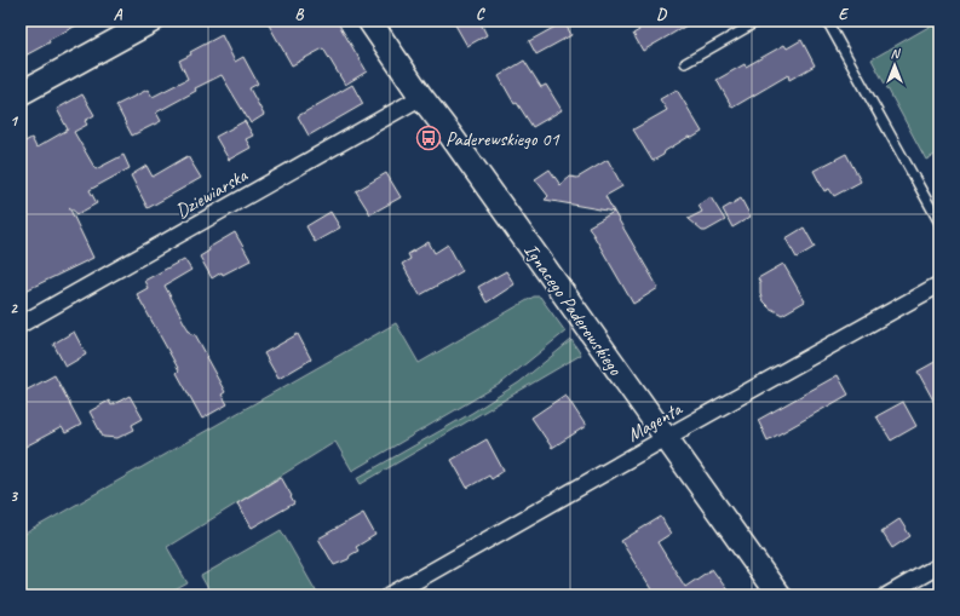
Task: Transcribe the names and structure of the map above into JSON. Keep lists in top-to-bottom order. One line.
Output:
{"streets":{"street":["Dziewiarska","Ignacego Paderewskiego","Magenta"]},"crossings":[["Dziewiarska","Ignacego Paderewskiego"],["Ignacego Paderewskiego","Magenta"]],"places":{"bus stop":["Paderewskiego 01"]},"north":"top","grid":{"columns":["A","B","C","D","E"],"rows":["1","2","3"]}}
